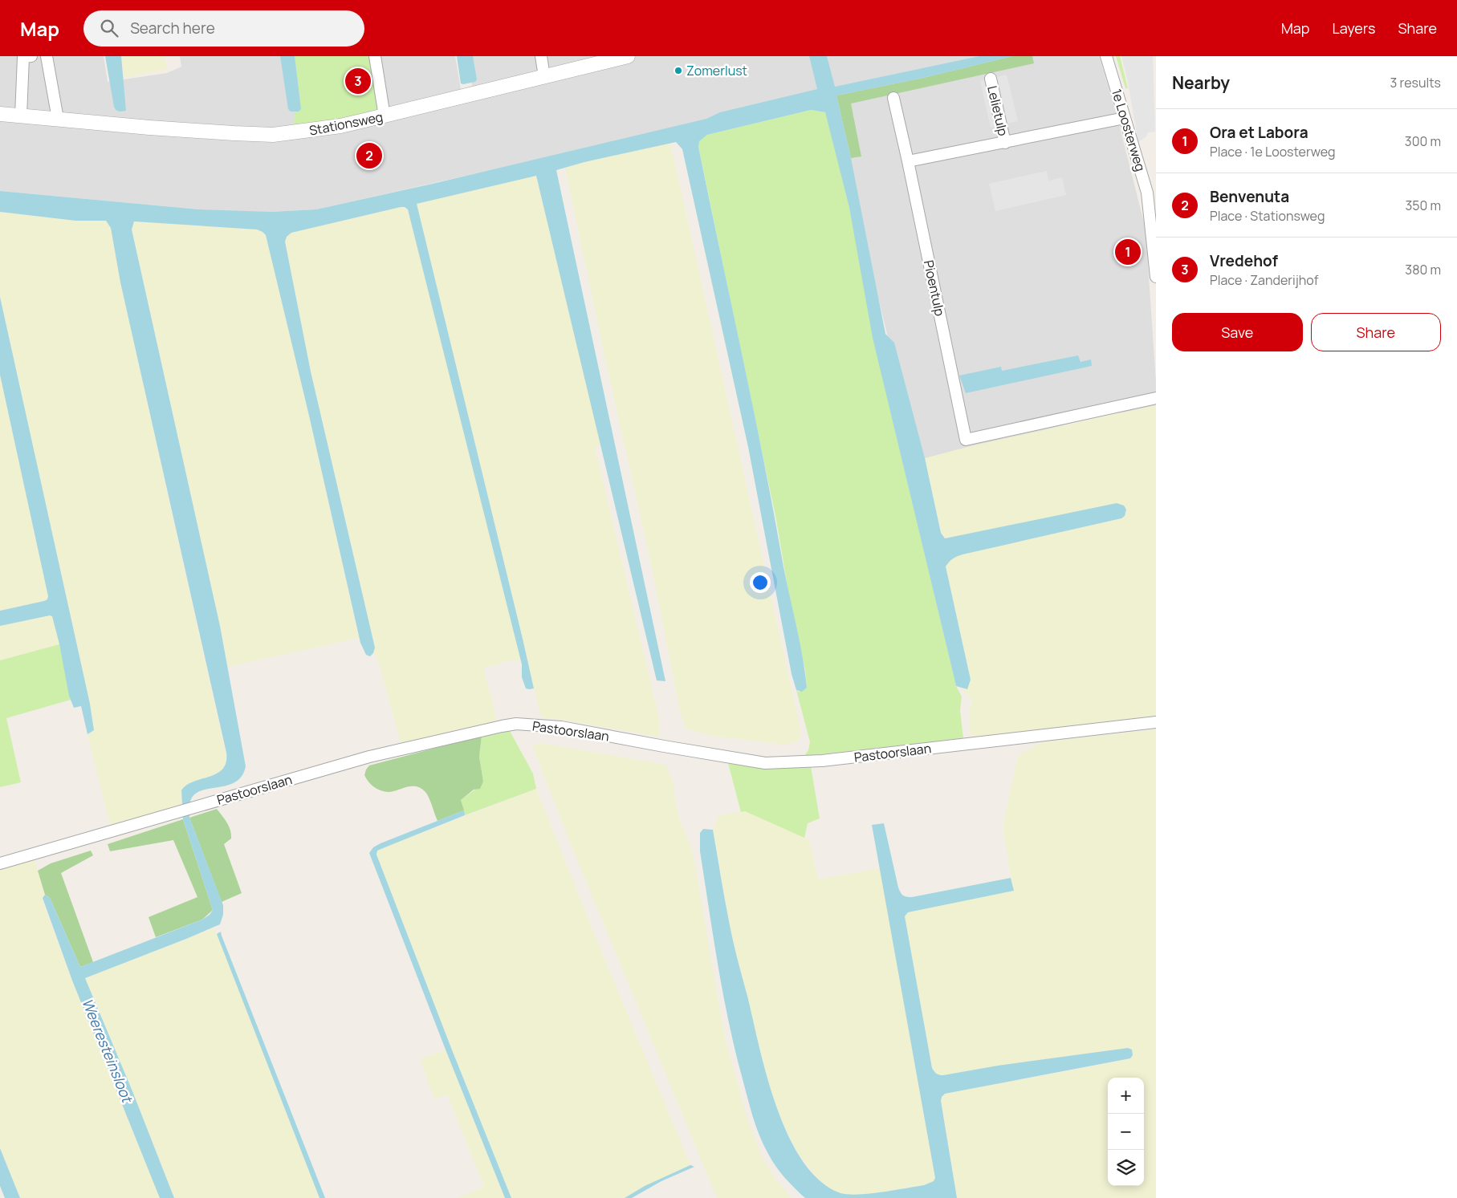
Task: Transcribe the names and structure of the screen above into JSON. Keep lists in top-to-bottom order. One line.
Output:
{"streets":{"street":["Lelietulp","Stationsweg","1e Loosterweg","Pioentulp","Pastoorslaan"]},"water":["Weeresteinsloot"],"places":["Zomerlust"],"page":{"header":"Map","search":"Search here","nav":["Map","Layers","Share"],"heading":["Nearby","3 results"],"pins":["3","2","1"],"list":[{"mark":"1","name":"Ora et Labora","note":"Place · 1e Loosterweg","value":"300 m"},{"mark":"2","name":"Benvenuta","note":"Place · Stationsweg","value":"350 m"},{"mark":"3","name":"Vredehof","note":"Place · Zanderijhof","value":"380 m"}],"buttons":["Save","Share"],"map_buttons":["+","−"]}}
